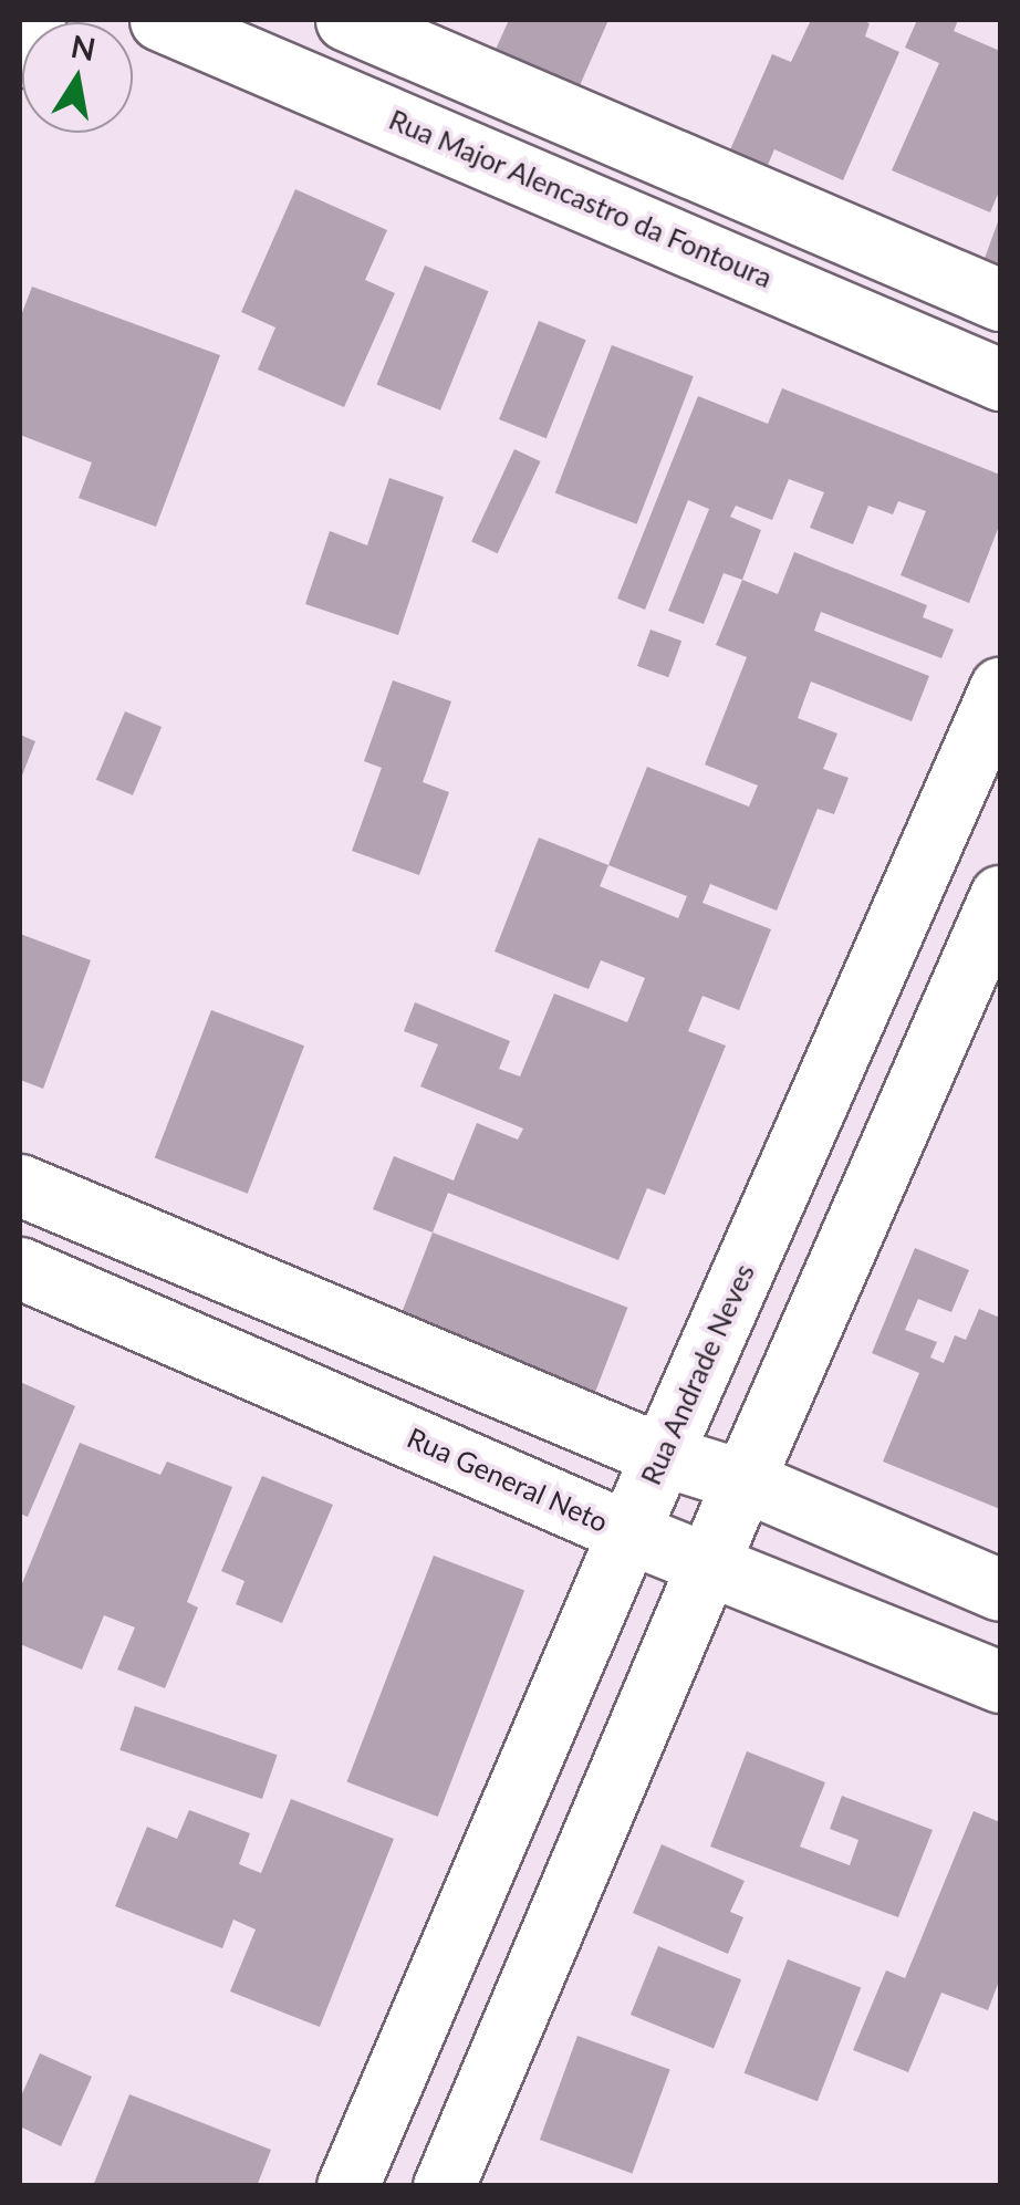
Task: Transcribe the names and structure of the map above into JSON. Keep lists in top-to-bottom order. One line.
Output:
{"streets":{"street":["Rua Major Alencastro da Fontoura","Rua Andrade Neves","Rua General Neto"]},"crossings":[["Rua Andrade Neves","Rua General Neto"]],"north":"top"}
